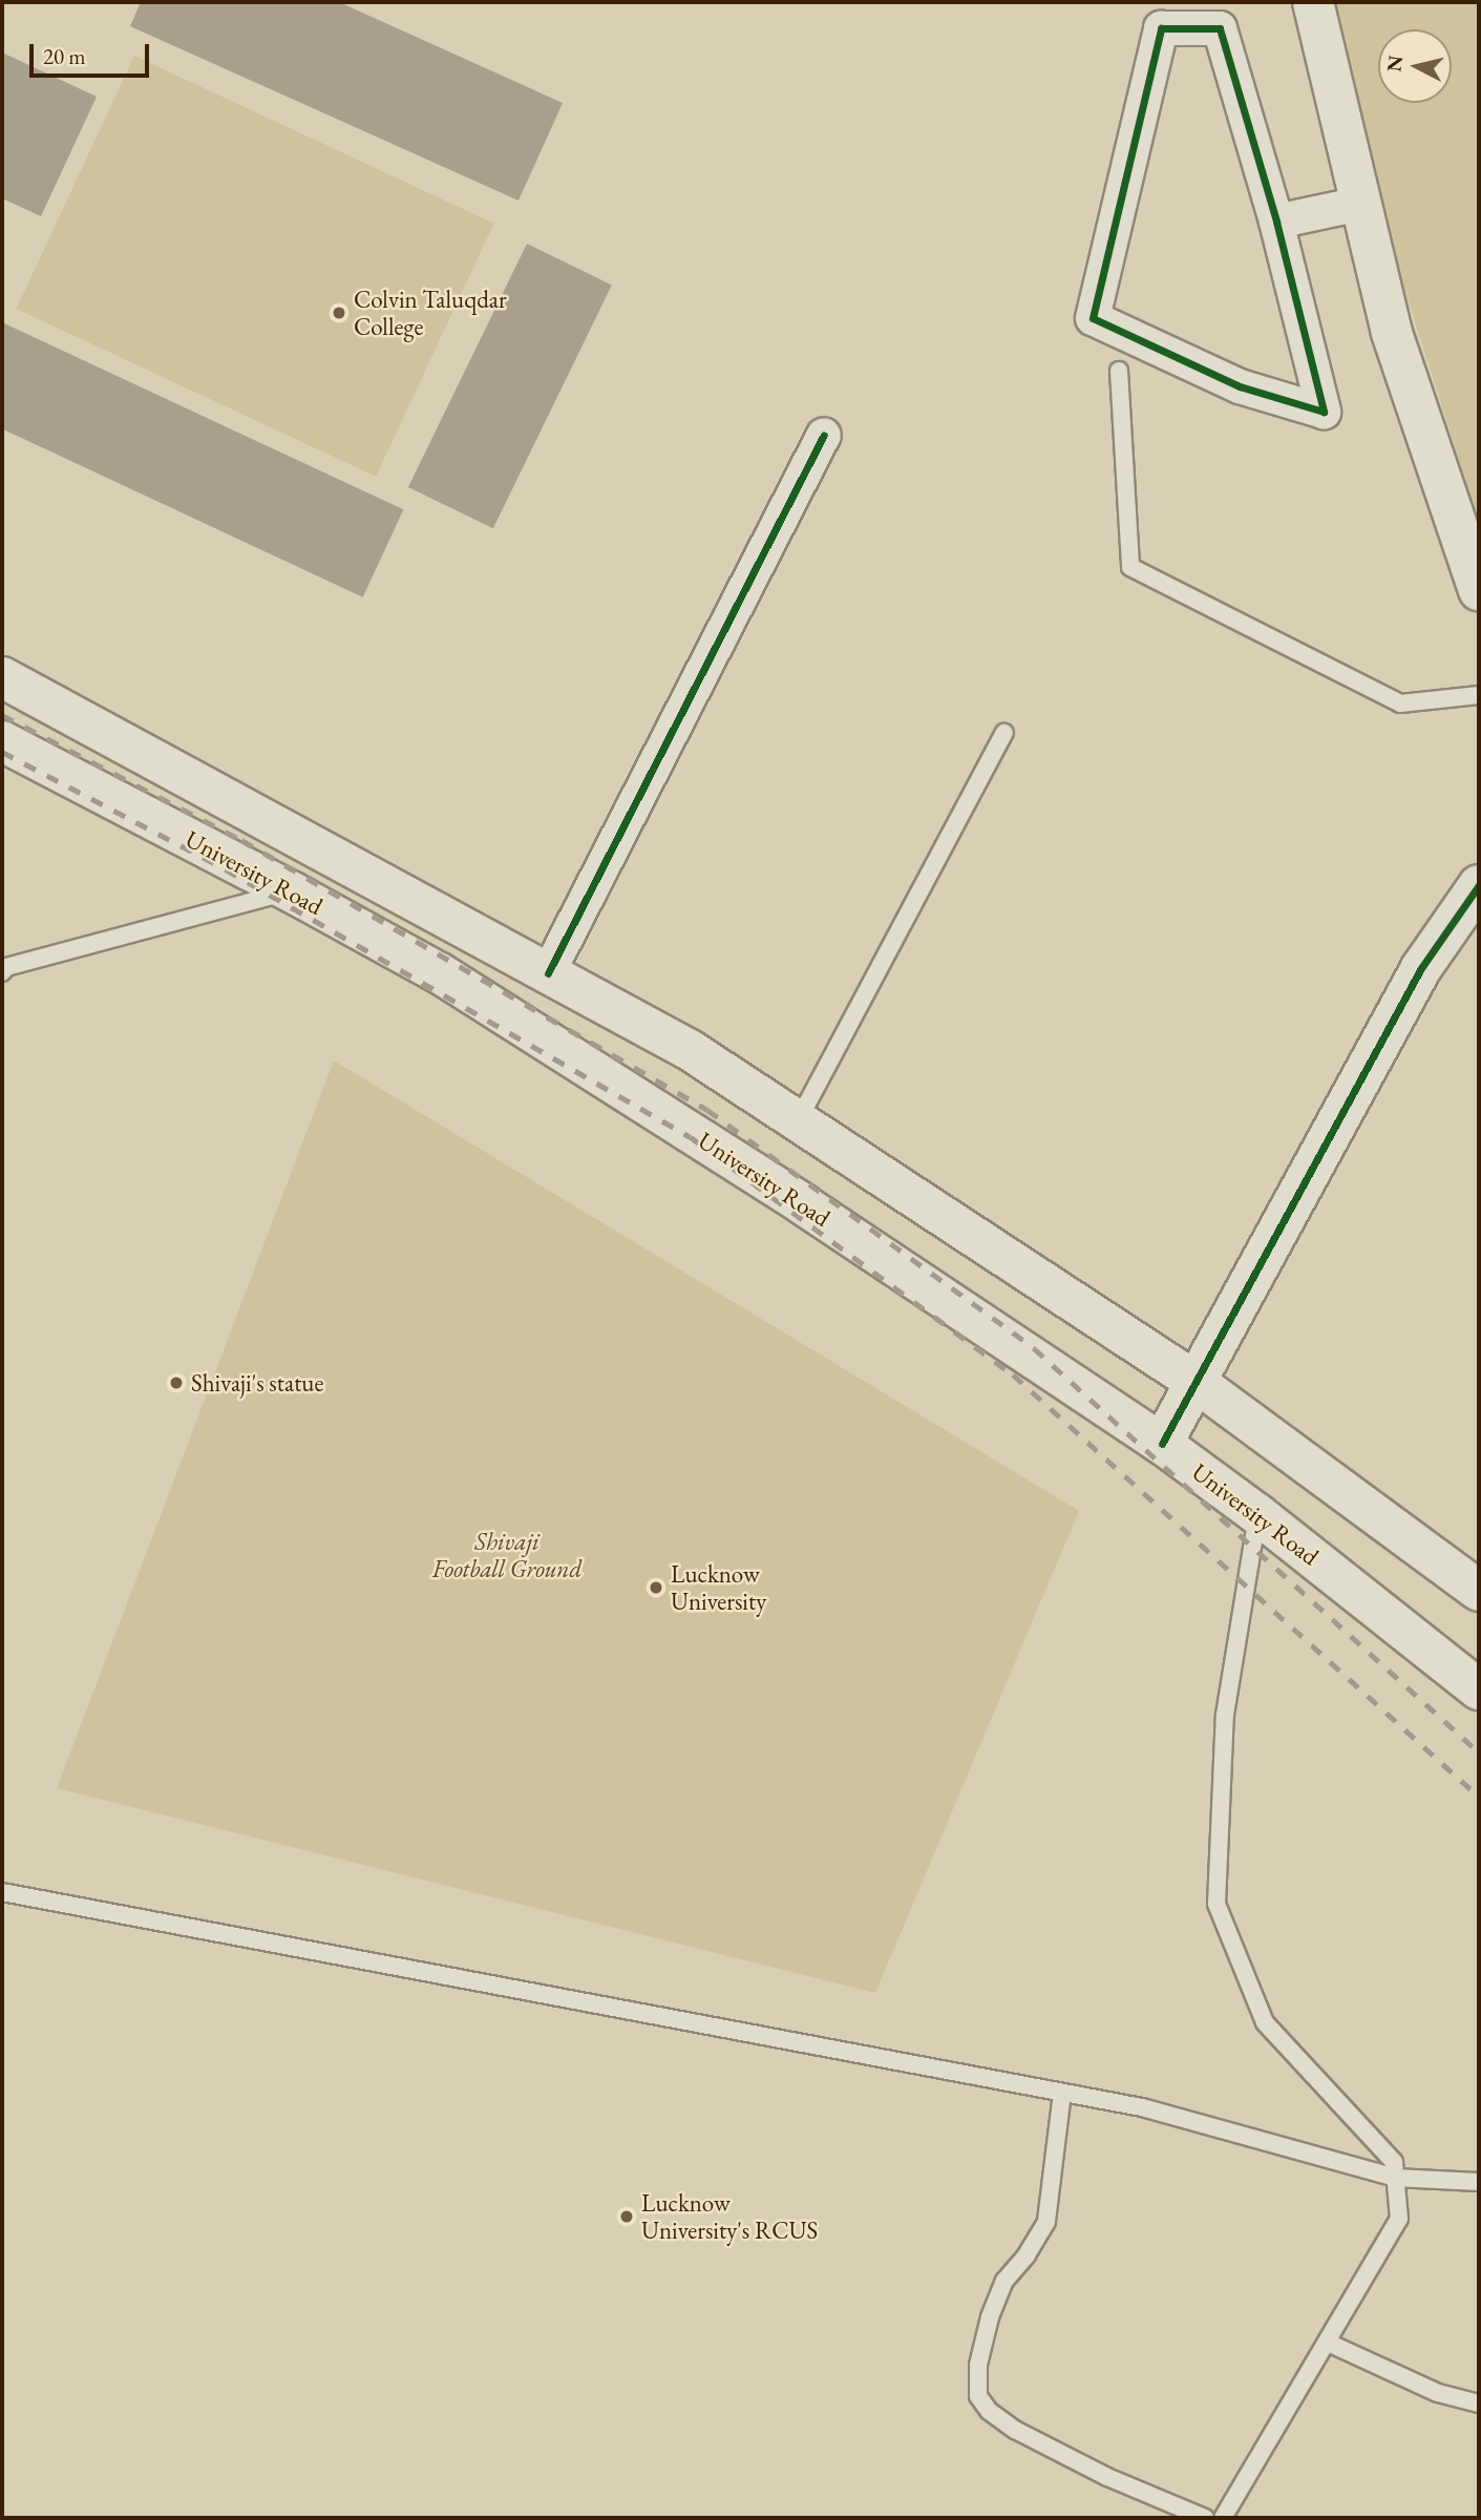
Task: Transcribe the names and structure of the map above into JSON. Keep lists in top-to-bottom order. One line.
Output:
{"streets":{"main road":["University Road"]},"parks":["Shivaji Football Ground"],"places":["Colvin Taluqdar College","Shivaji's statue","Lucknow University","Lucknow University's RCUS"],"scale_bar":"20 m","north":"left"}
